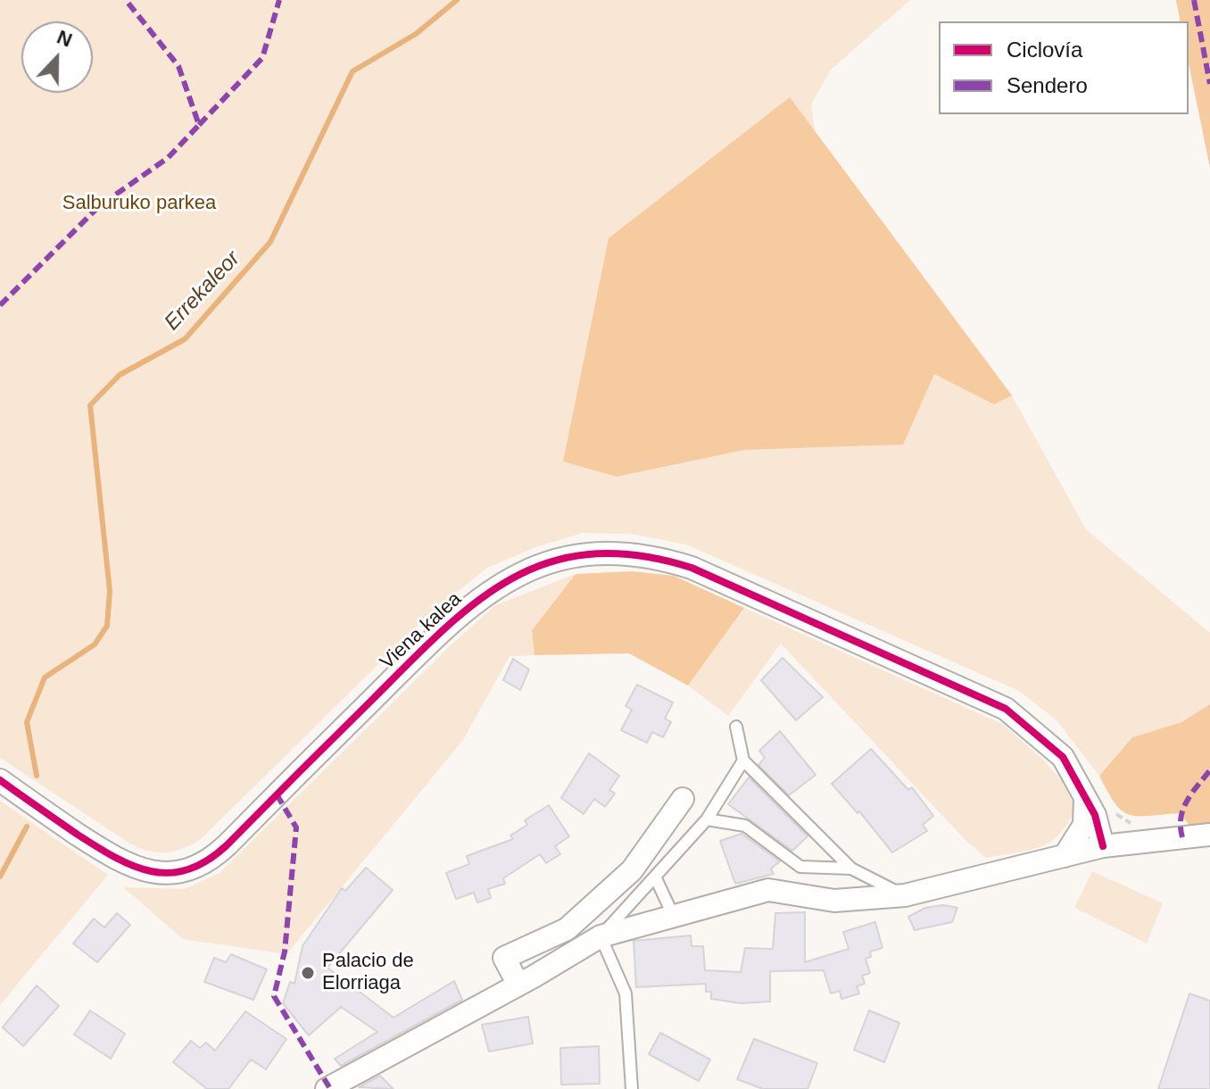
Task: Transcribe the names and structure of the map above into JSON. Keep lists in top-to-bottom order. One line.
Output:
{"streets":{"street":["Viena kalea"]},"water":["Errekaleor"],"parks":["Salburuko parkea"],"places":["Palacio de Elorriaga"],"legend":["Ciclovía","Sendero"],"north":"top"}
